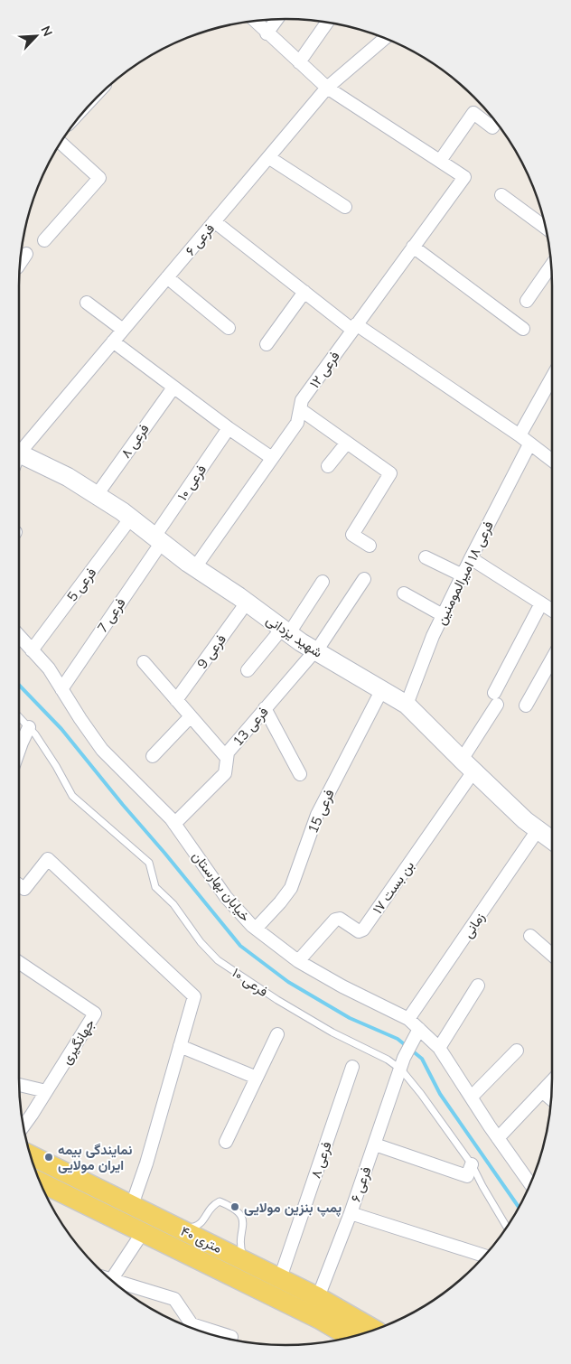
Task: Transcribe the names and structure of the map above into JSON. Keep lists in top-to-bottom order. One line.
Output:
{"streets":{"main road":["۴۰ متری"],"street":["فرعی ۶","فرعی ۱۲","فرعی ۸","فرعی ۱۰","فرعی ۱۸ امیرالمومنین","فرعی 5","فرعی 7","شهید یزدانی","فرعی 9","فرعی 13","فرعی 15","خیابان بهارستان","بن بست ۱۷","زمانی","جهانگیری"]},"crossings":[["فرعی ۶","فرعی ۱۰"],["فرعی ۶","خیابان بهارستان"],["فرعی ۶","۴۰ متری"],["فرعی ۱۲","شهید یزدانی"],["فرعی ۸","شهید یزدانی"],["فرعی ۸","۴۰ متری"],["فرعی ۱۰","فرعی 7"],["فرعی ۱۰","شهید یزدانی"],["فرعی ۱۸ امیرالمومنین","شهید یزدانی"],["فرعی 5","شهید یزدانی"],["فرعی 5","خیابان بهارستان"],["فرعی 7","شهید یزدانی"],["فرعی 7","خیابان بهارستان"],["شهید یزدانی","فرعی 9"],["شهید یزدانی","فرعی 13"],["شهید یزدانی","فرعی 15"],["شهید یزدانی","بن بست ۱۷"],["شهید یزدانی","زمانی"],["فرعی 13","خیابان بهارستان"],["فرعی 15","خیابان بهارستان"],["خیابان بهارستان","بن بست ۱۷"],["خیابان بهارستان","زمانی"]],"places":["نمایندگی بیمه ایران مولایی","پمپ بنزین مولایی"],"north":"top right"}
